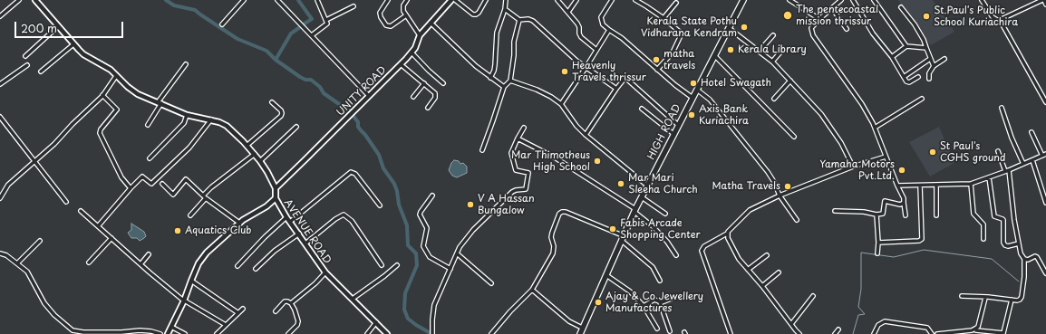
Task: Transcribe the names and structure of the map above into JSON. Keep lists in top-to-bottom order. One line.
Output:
{"streets":{"main road":["HIGH ROAD"],"street":["UNITY ROAD","AVENUE ROAD"]},"crossings":[["UNITY ROAD","AVENUE ROAD"]],"places":["The pentecoastal mission thrissur","St.Paul's Public School Kuriachira","Kerala State Pothu Vidharana Kendram","Kerala Library","matha travels","Heavenly Travels thrissur","Hotel Swagath","Axis Bank Kuriachira","St Paul's CGHS ground","Mar Thimotheus High School","Yamaha Motors Pvt.Ltd.","Mar Mari Sleeha Church","Matha Travels","V A Hassan Bungalow","Fabis Arcade Shopping Center","Aquatics Club","Ajay & Co Jewellery Manufactures"],"scale_bar":"200 m"}
